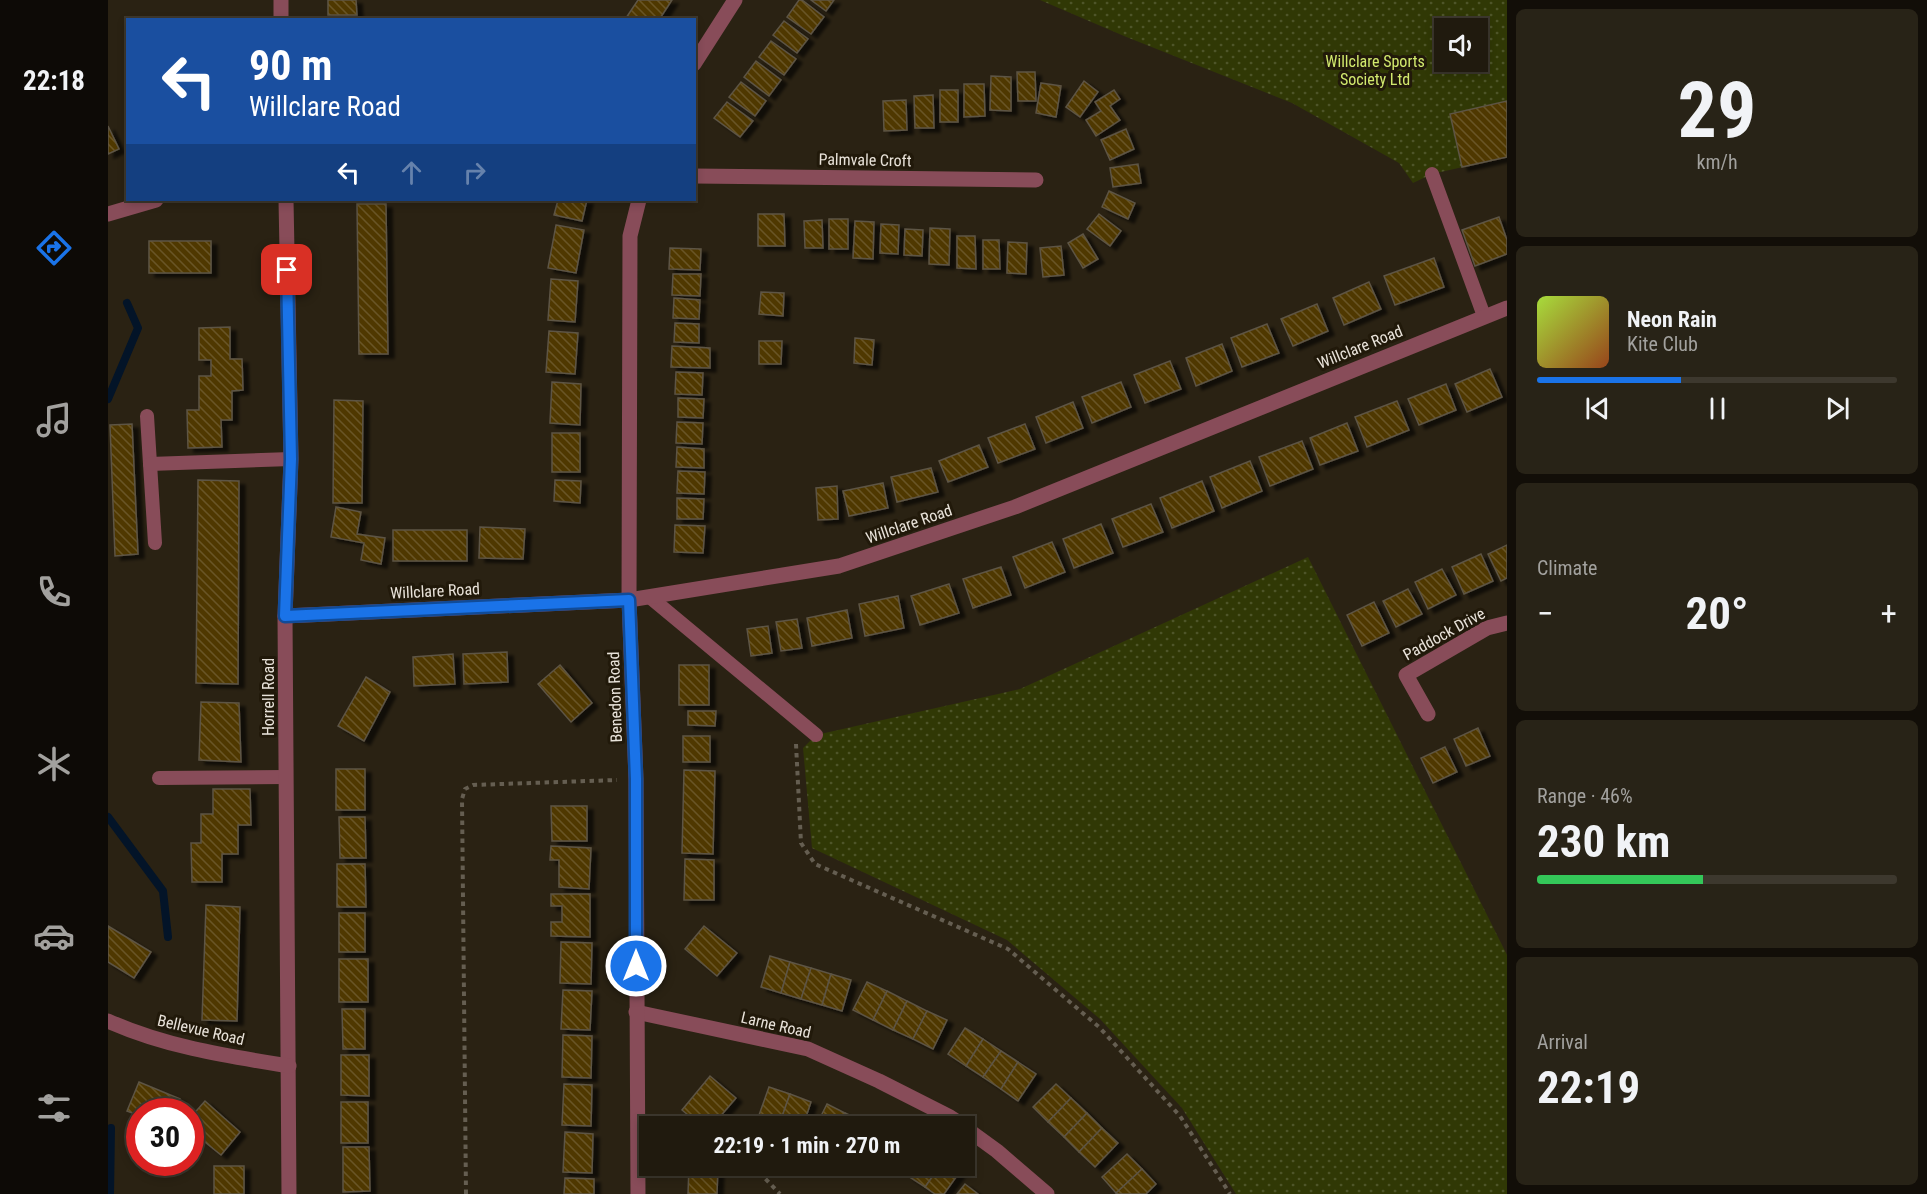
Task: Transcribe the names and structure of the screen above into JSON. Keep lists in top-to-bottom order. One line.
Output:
{"streets":{"street":["Palmvale Croft","Willclare Road","Paddock Drive","Horrell Road","Benedon Road","Larne Road","Bellevue Road"]},"crossings":[["Willclare Road","Horrell Road"],["Willclare Road","Benedon Road"],["Horrell Road","Bellevue Road"],["Benedon Road","Larne Road"]],"parks":["Willclare Sports Society Ltd"],"page":{"tabs":"22:18","tile":[["29","km/h"],"Climate",["Range · 46%","230 km"],["Arrival","22:19"]],"turn":["90 m","Willclare Road"],"song":["Neon Rain","Kite Club"],"heat":["−","20°","+"],"limit":"30","trip":"22:19 · 1 min · 270 m"}}
